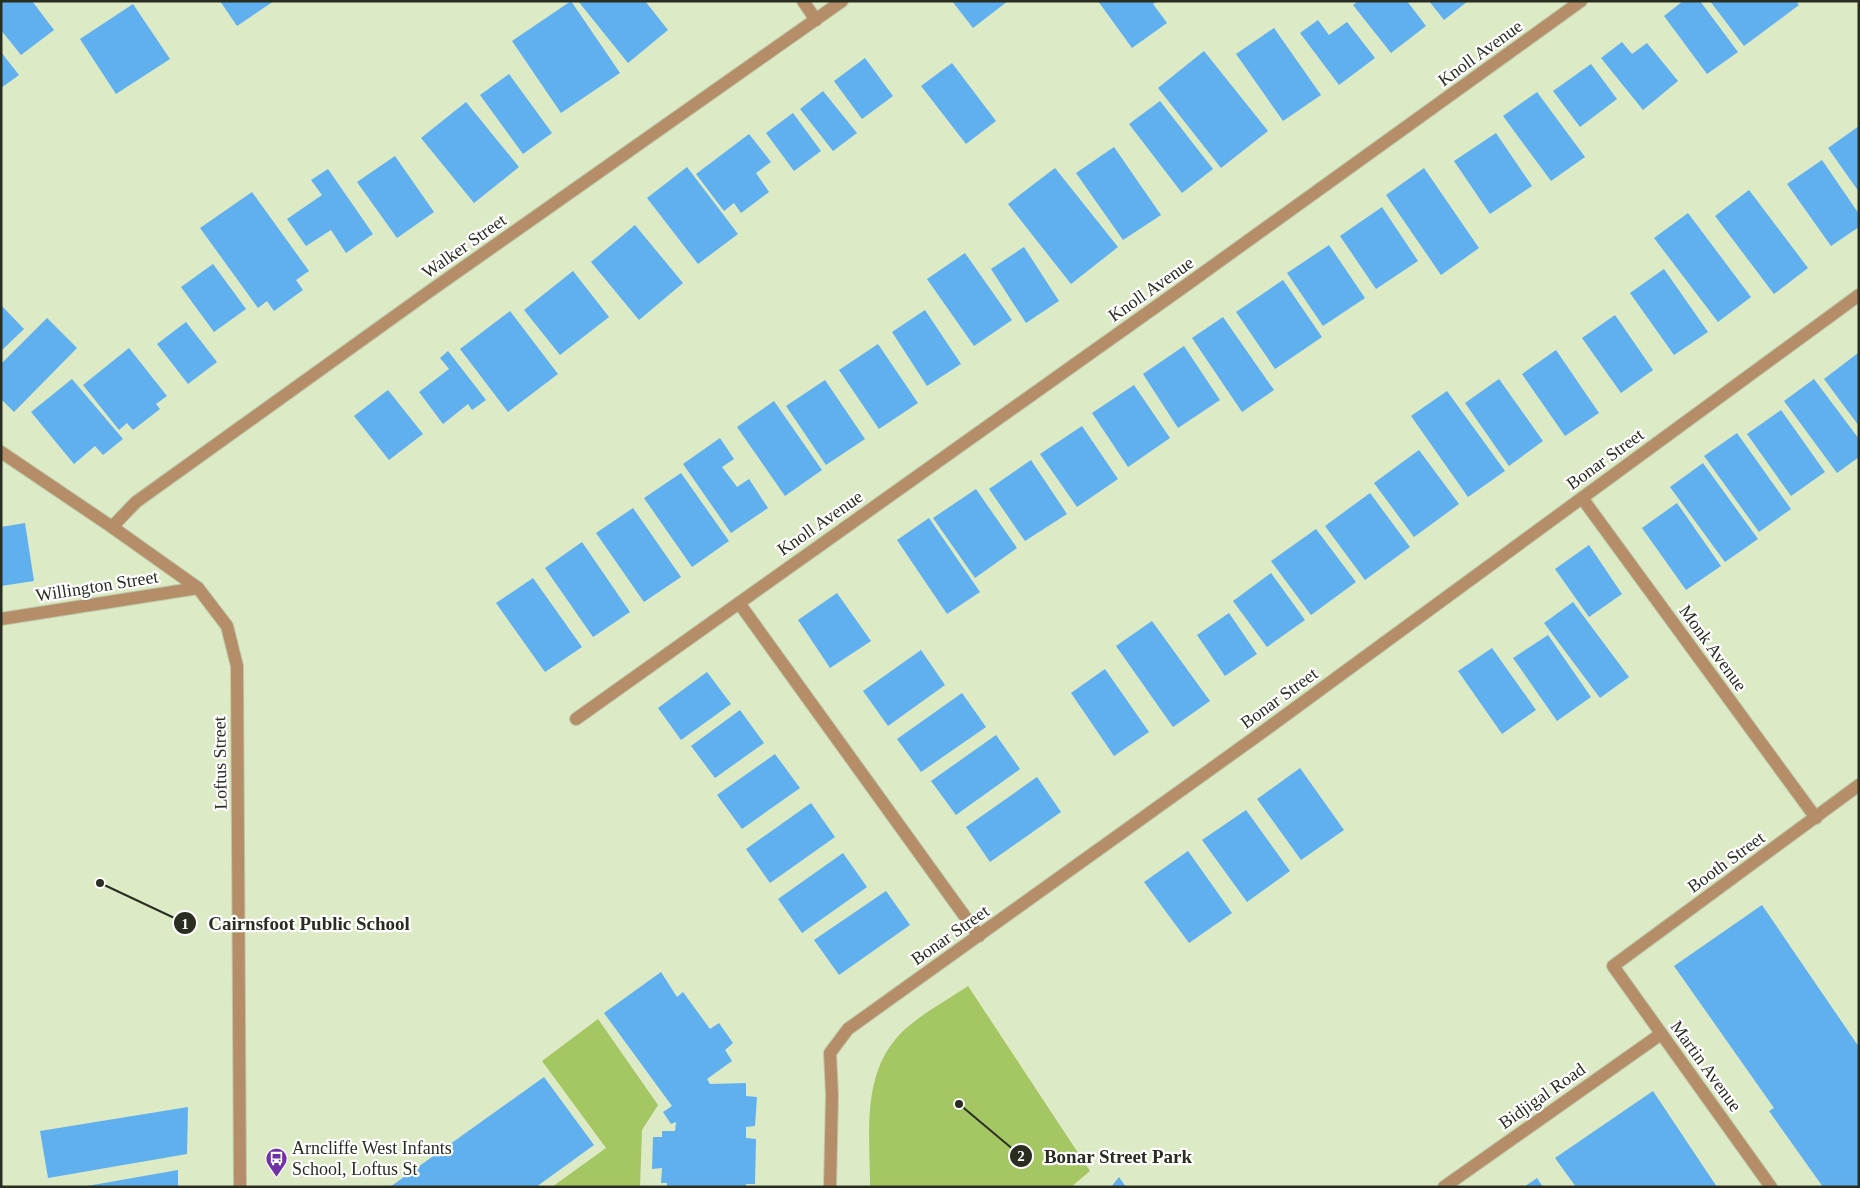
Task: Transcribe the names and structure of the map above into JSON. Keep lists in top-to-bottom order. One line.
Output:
{"streets":{"street":["Knoll Avenue","Walker Street","Bonar Street","Willington Street","Monk Avenue","Loftus Street","Booth Street","Martin Avenue","Bidjigal Road"]},"crossings":[["Walker Street","Loftus Street"],["Bonar Street","Monk Avenue"],["Willington Street","Loftus Street"],["Monk Avenue","Booth Street"],["Booth Street","Martin Avenue"],["Martin Avenue","Bidjigal Road"]],"places":{"other":["Cairnsfoot Public School","Bonar Street Park"],"bus stop":["Arncliffe West Infants School, Loftus St"]}}
